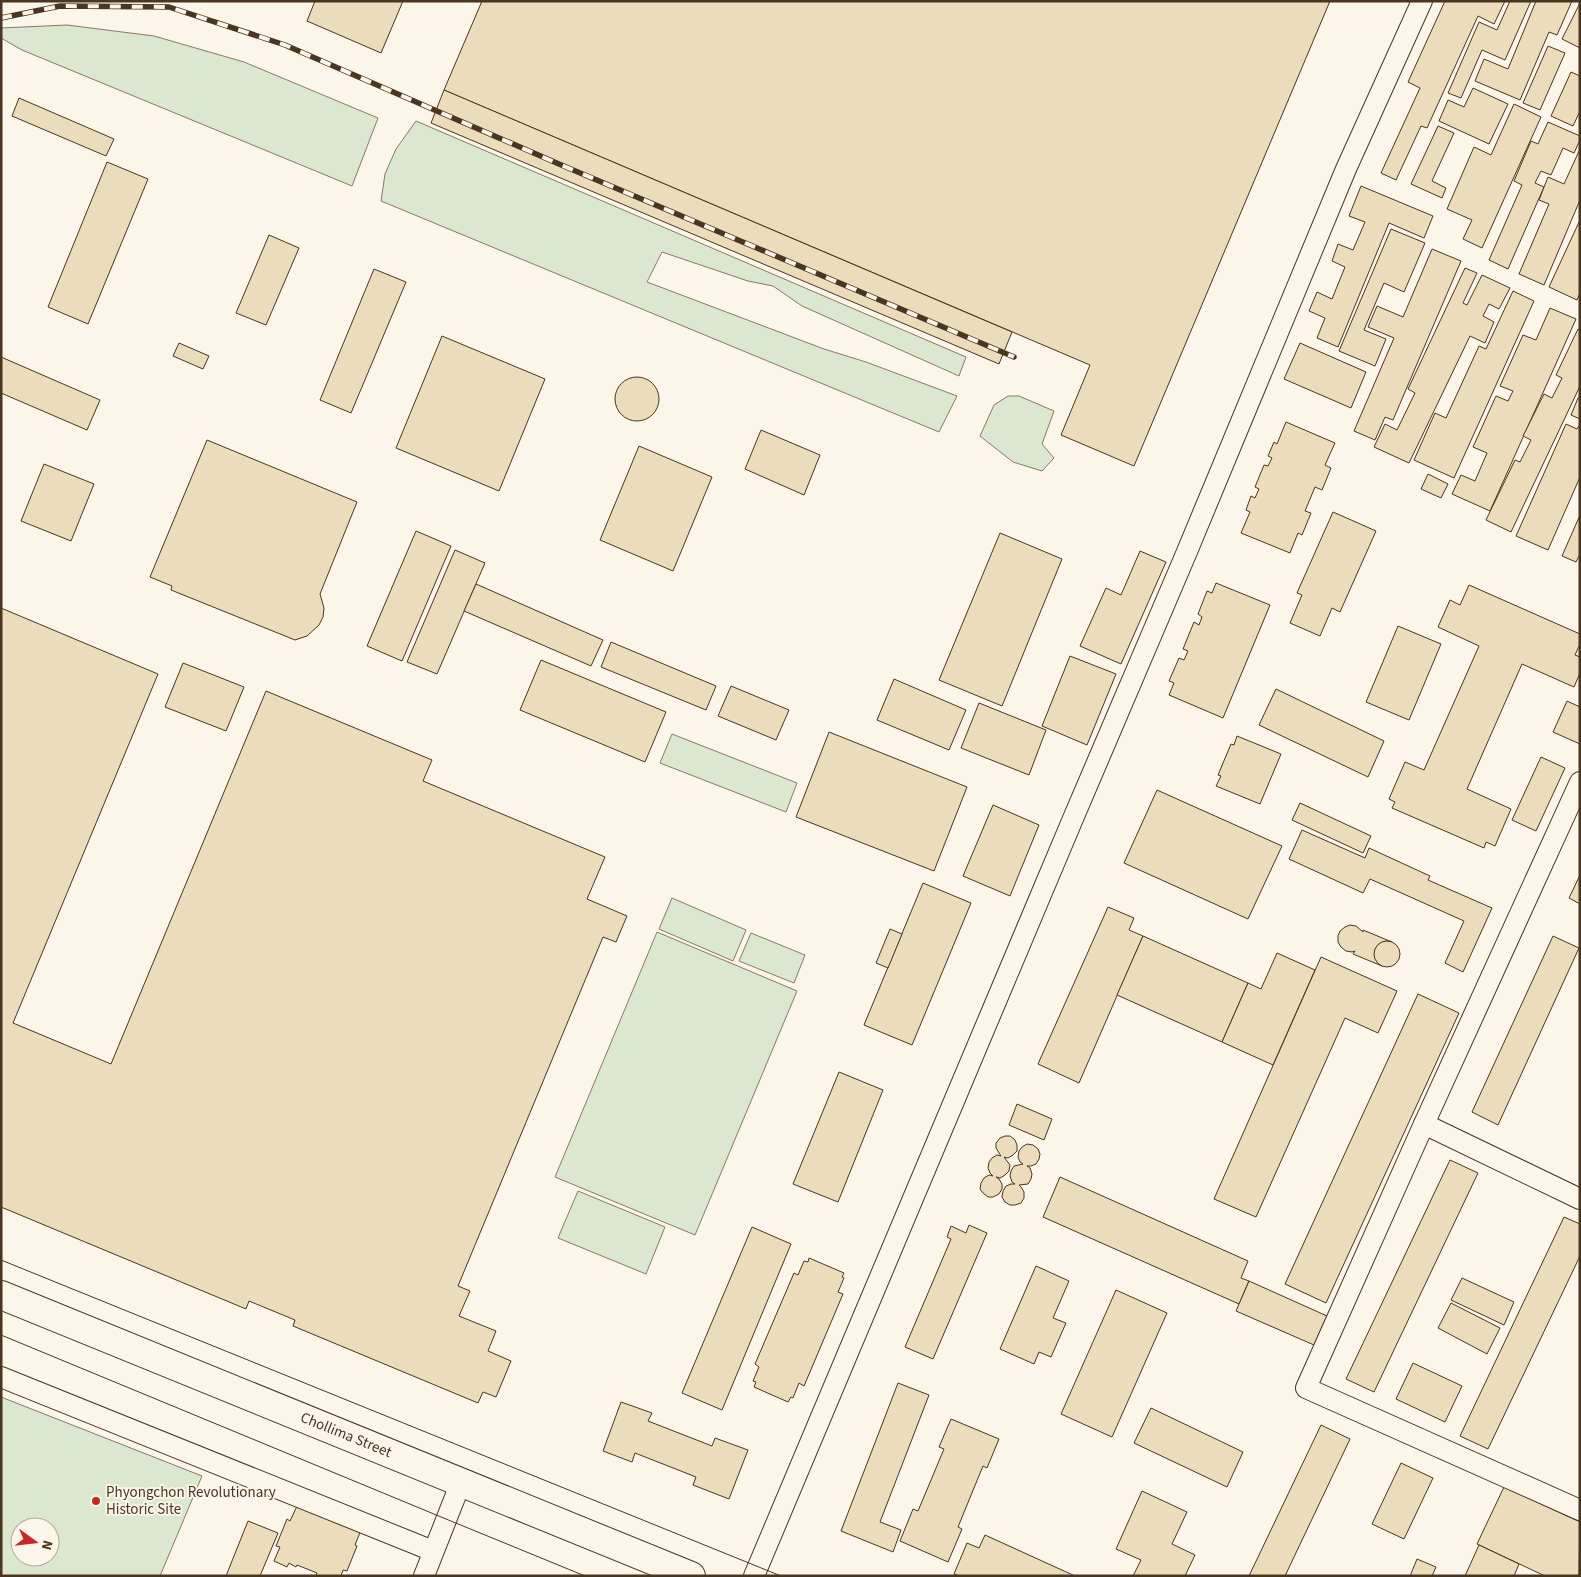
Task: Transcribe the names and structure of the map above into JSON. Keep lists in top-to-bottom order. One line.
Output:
{"streets":{"highway":["Chollima Street"]},"places":["Phyongchon Revolutionary Historic Site"],"north":"right"}
